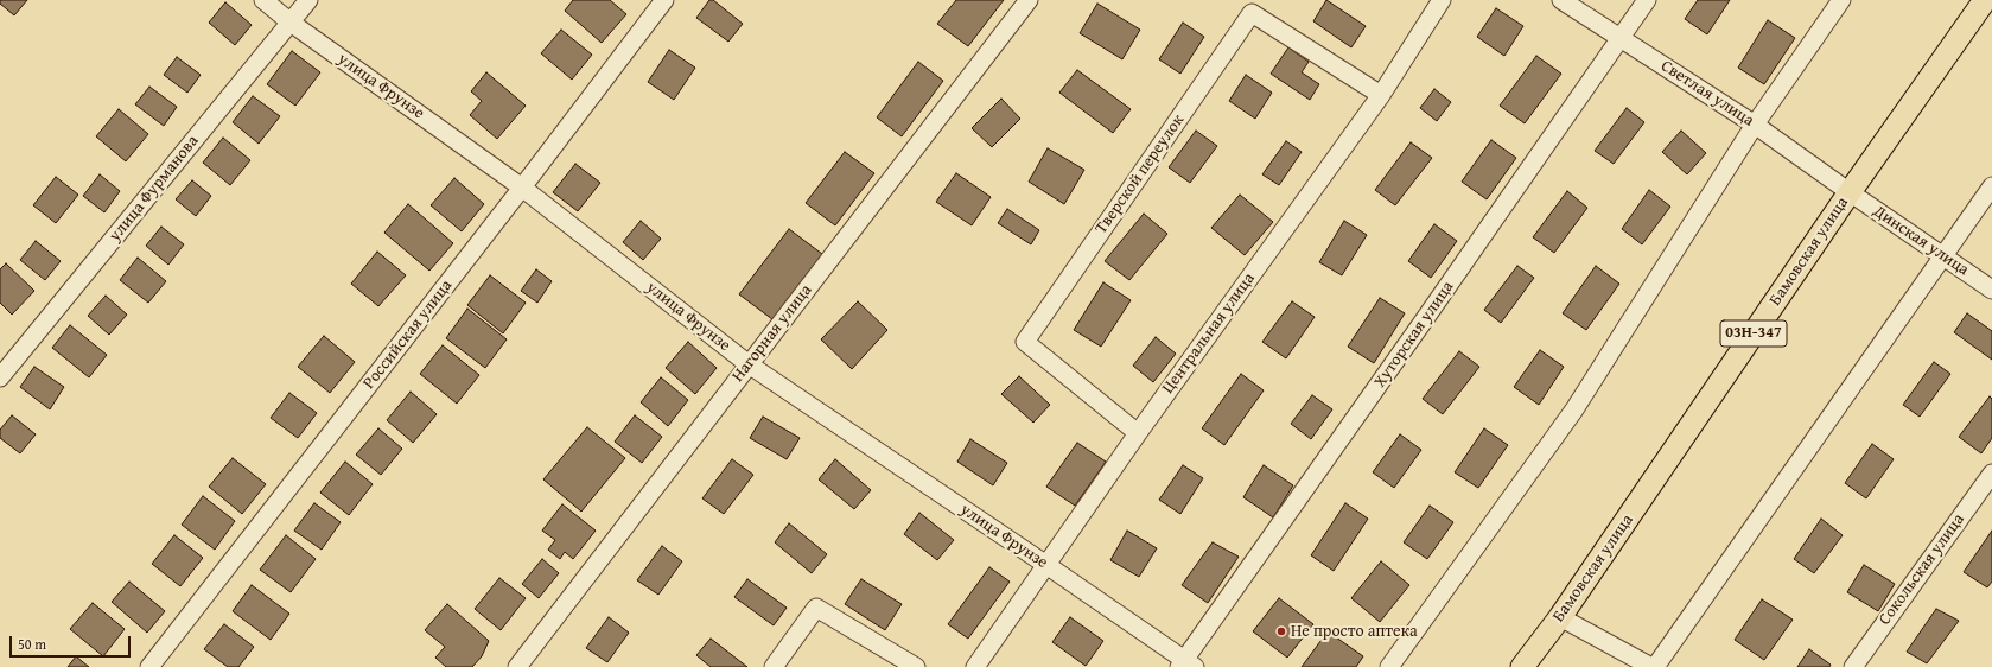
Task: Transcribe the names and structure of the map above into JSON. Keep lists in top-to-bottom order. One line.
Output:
{"streets":{"main road":["Бамовская улица","03Н-347"],"street":["улица Фрунзе","Светлая улица","Тверской переулок","улица Фурманова","Динская улица","Нагорная улица","Центральная улица","Российская улица","Хуторская улица","Сокольская улица"]},"crossings":[["улица Фрунзе","улица Фурманова"],["улица Фрунзе","Нагорная улица"],["улица Фрунзе","Центральная улица"],["улица Фрунзе","Российская улица"],["улица Фрунзе","Хуторская улица"],["Светлая улица","Динская улица"],["Светлая улица","Бамовская улица"],["Светлая улица","Хуторская улица"],["Тверской переулок","Центральная улица"],["Динская улица","Бамовская улица"]],"places":["Не просто аптека"],"scale_bar":"50 m"}
